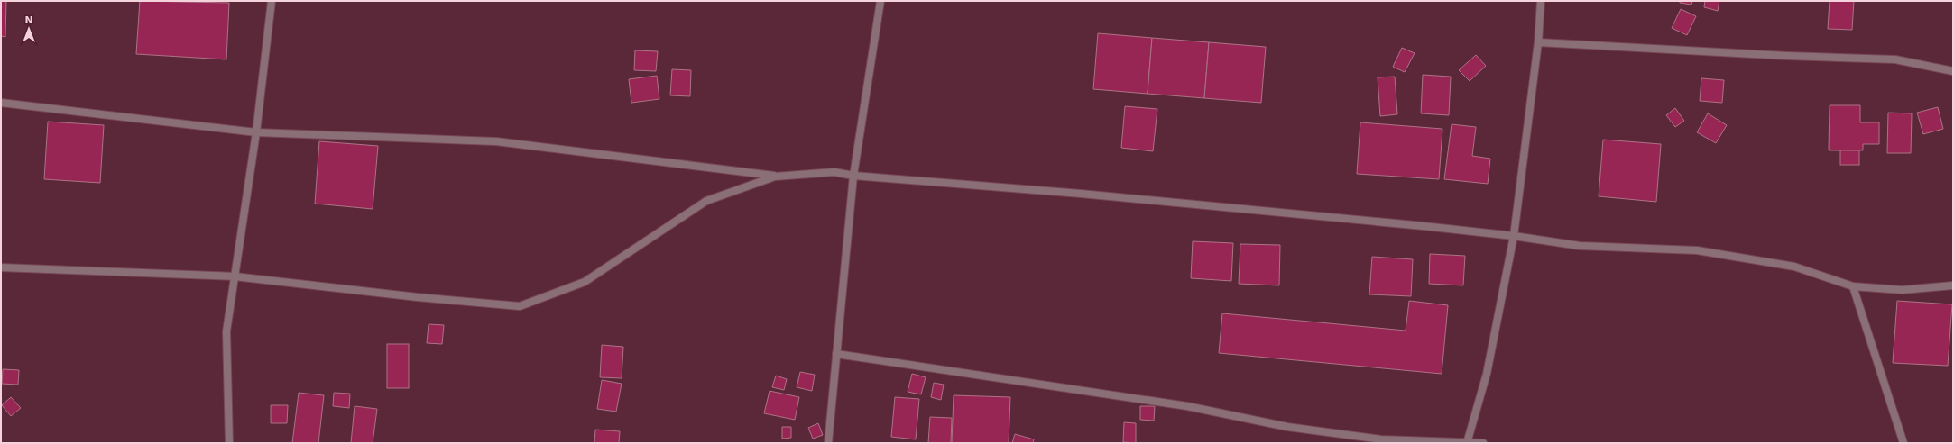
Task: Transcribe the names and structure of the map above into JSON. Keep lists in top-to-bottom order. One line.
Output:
{"north":"top"}
